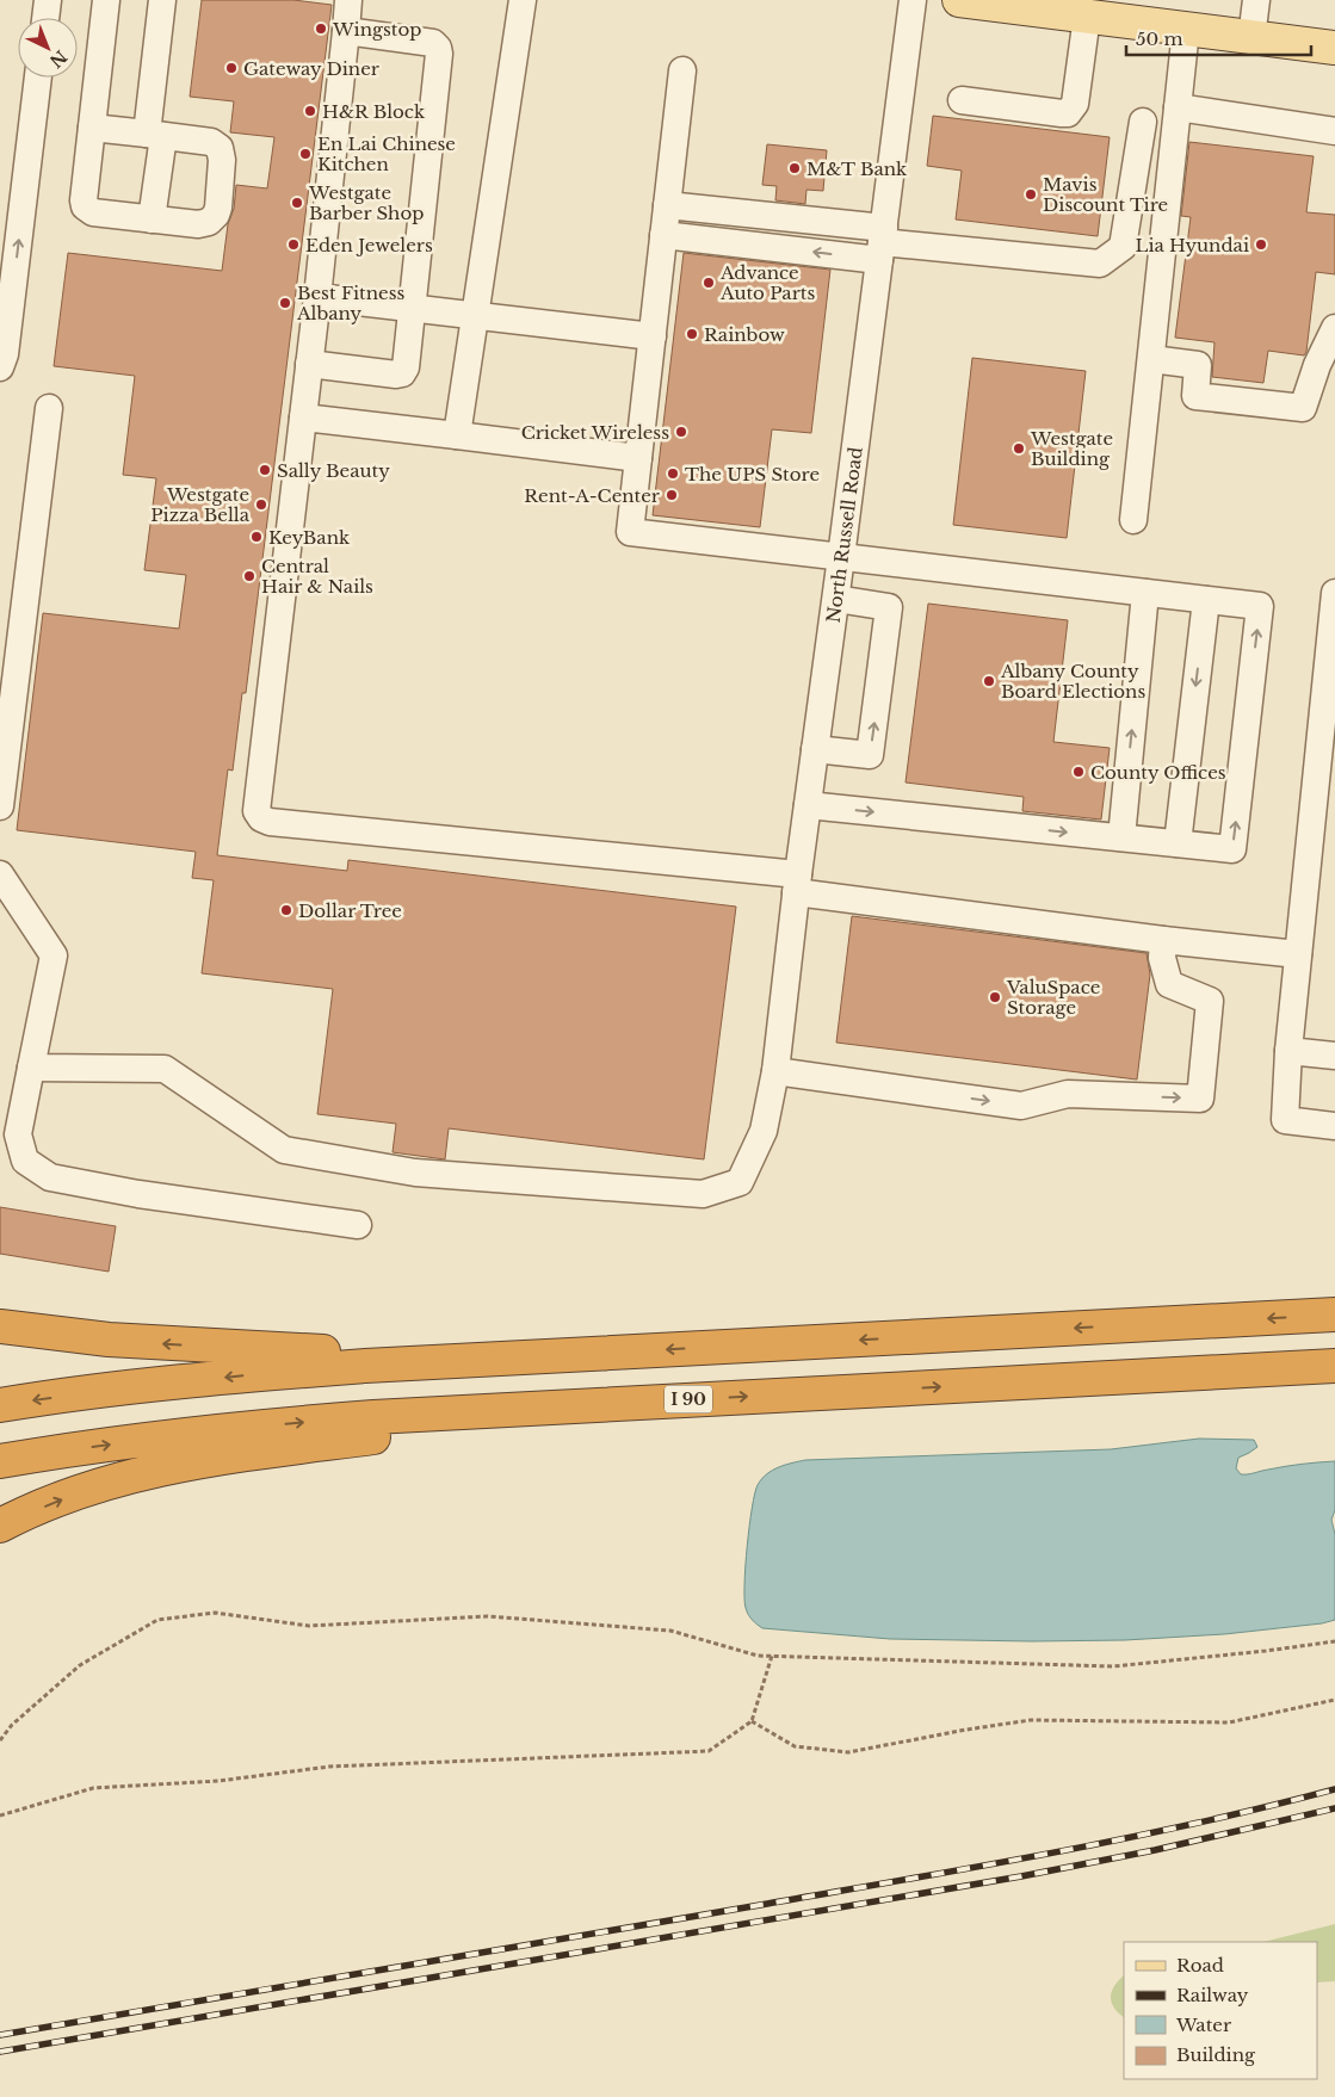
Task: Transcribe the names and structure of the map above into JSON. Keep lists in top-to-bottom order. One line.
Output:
{"streets":{"highway":["I 90"],"lane":["North Russell Road"]},"places":["Wingstop","Gateway Diner","H&R Block","En Lai Chinese Kitchen","M&T Bank","Mavis Discount Tire","Westgate Barber Shop","Eden Jewelers","Lia Hyundai","Advance Auto Parts","Best Fitness Albany","Rainbow","Cricket Wireless","Westgate Building","Sally Beauty","The UPS Store","Rent-A-Center","Westgate Pizza Bella","KeyBank","Central Hair & Nails","Albany County Board Elections","County Offices","Dollar Tree","ValuSpace Storage"],"legend":["Road","Railway","Water","Building"],"scale_bar":"50 m","north":"bottom right"}
